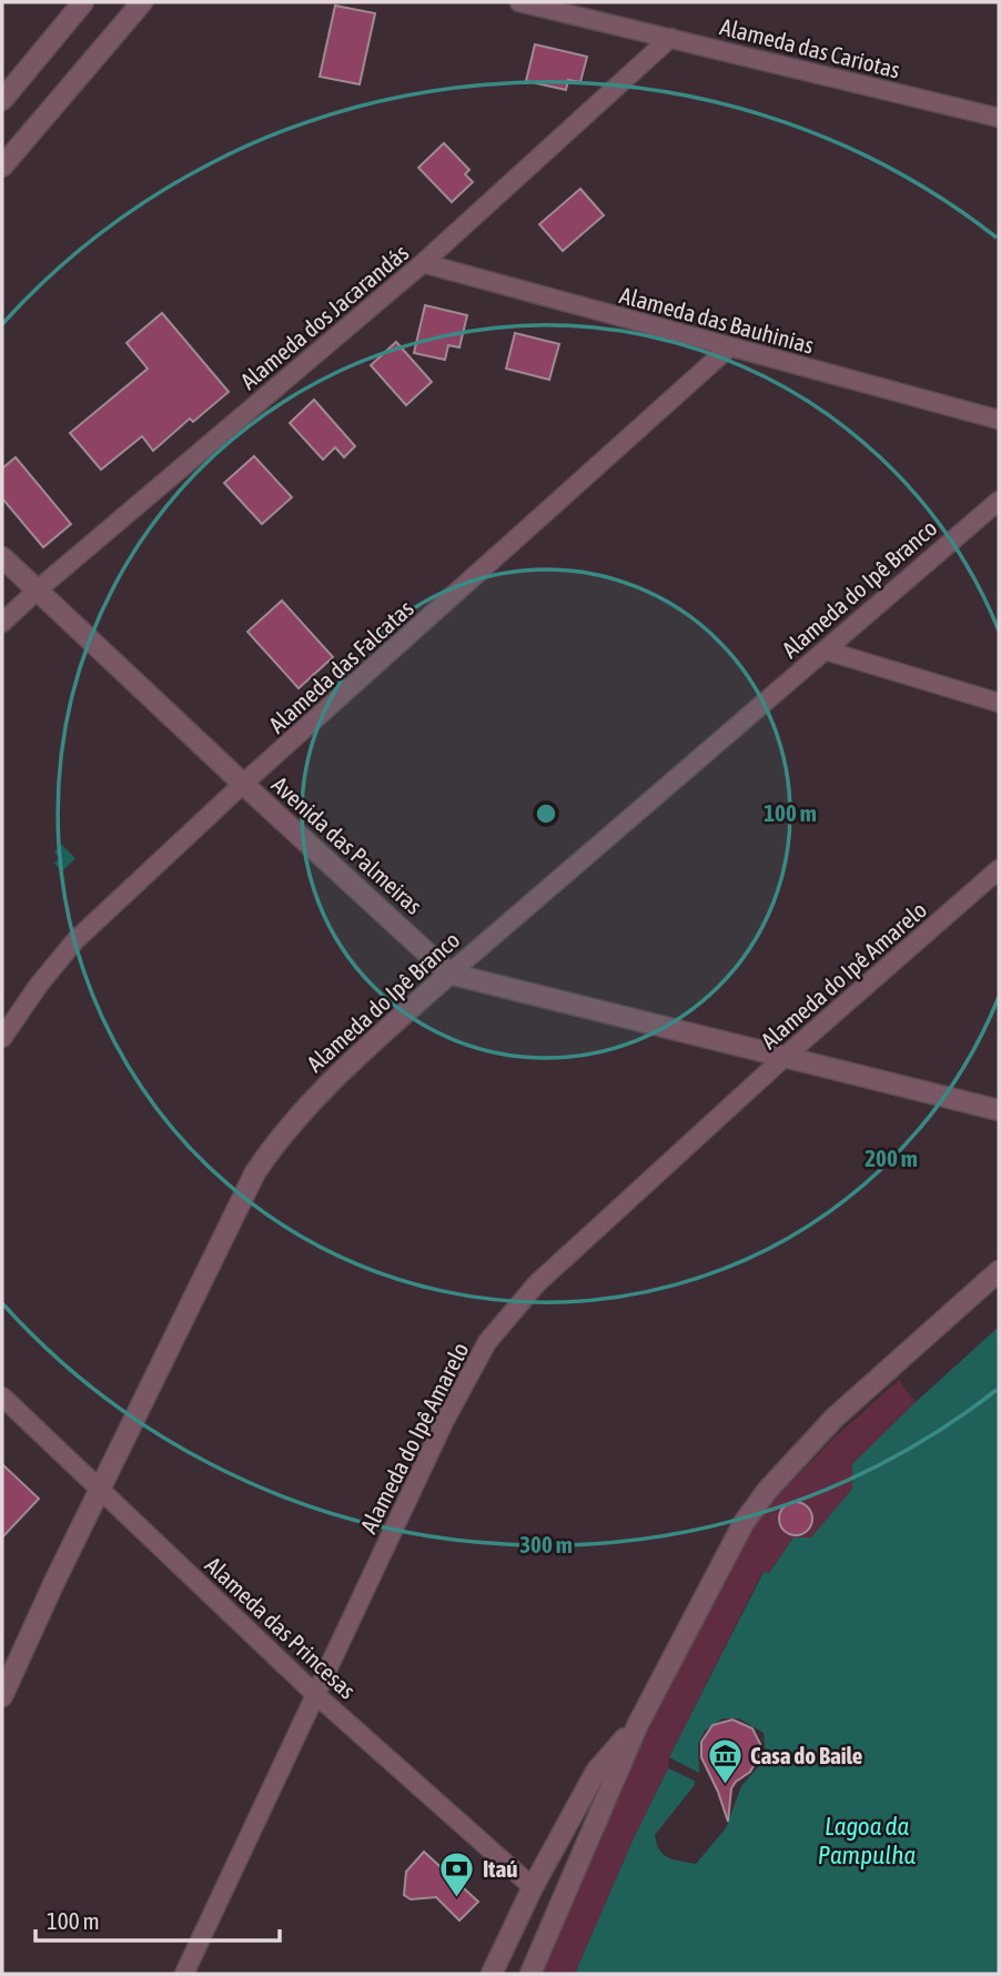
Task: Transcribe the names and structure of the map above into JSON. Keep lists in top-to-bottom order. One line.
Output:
{"streets":{"street":["Alameda das Cariotas","Alameda dos Jacarandás","Alameda das Bauhinias","Alameda do Ipê Branco","Alameda das Falcatas","Avenida das Palmeiras","Alameda do Ipê Amarelo","Alameda das Princesas"]},"crossings":[["Alameda das Cariotas","Alameda dos Jacarandás"],["Alameda dos Jacarandás","Alameda das Bauhinias"],["Alameda dos Jacarandás","Avenida das Palmeiras"],["Alameda das Bauhinias","Alameda das Falcatas"],["Alameda do Ipê Branco","Avenida das Palmeiras"],["Alameda do Ipê Branco","Alameda das Princesas"],["Alameda das Falcatas","Avenida das Palmeiras"],["Avenida das Palmeiras","Alameda do Ipê Amarelo"],["Alameda do Ipê Amarelo","Alameda das Princesas"]],"water":["Lagoa da Pampulha"],"places":{"museum":["Casa do Baile"],"bank":["Itaú"]},"scale_bar":"100 m","rings":["100 m","200 m","300 m"]}
